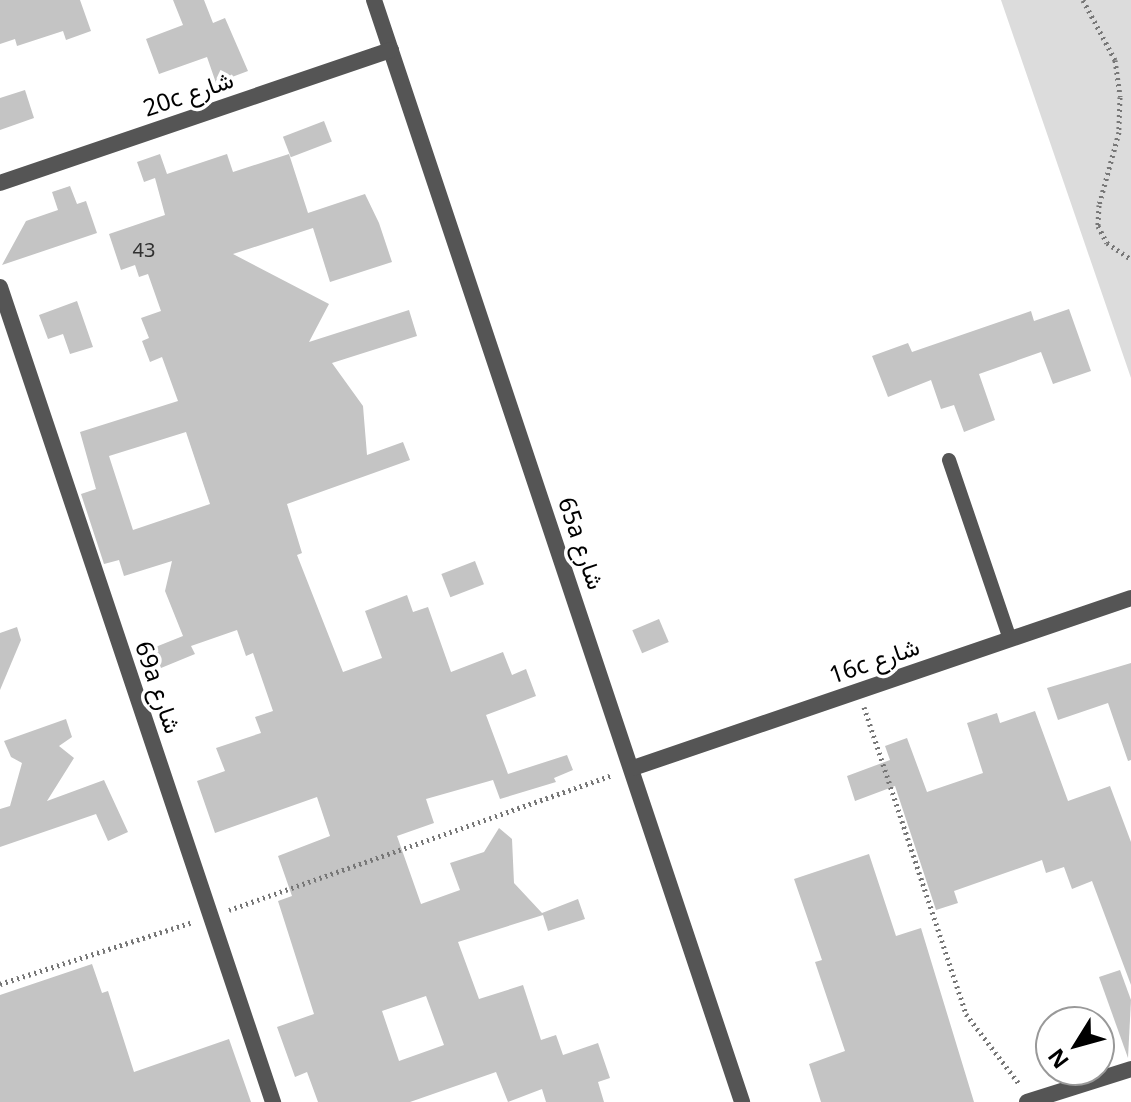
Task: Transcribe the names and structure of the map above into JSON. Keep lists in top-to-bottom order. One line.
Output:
{"streets":{"street":["20c شارع","65a شارع","16c شارع","69a شارع"]},"crossings":[["20c شارع","65a شارع"],["65a شارع","16c شارع"]],"house_numbers":["43"],"north":"bottom left"}
